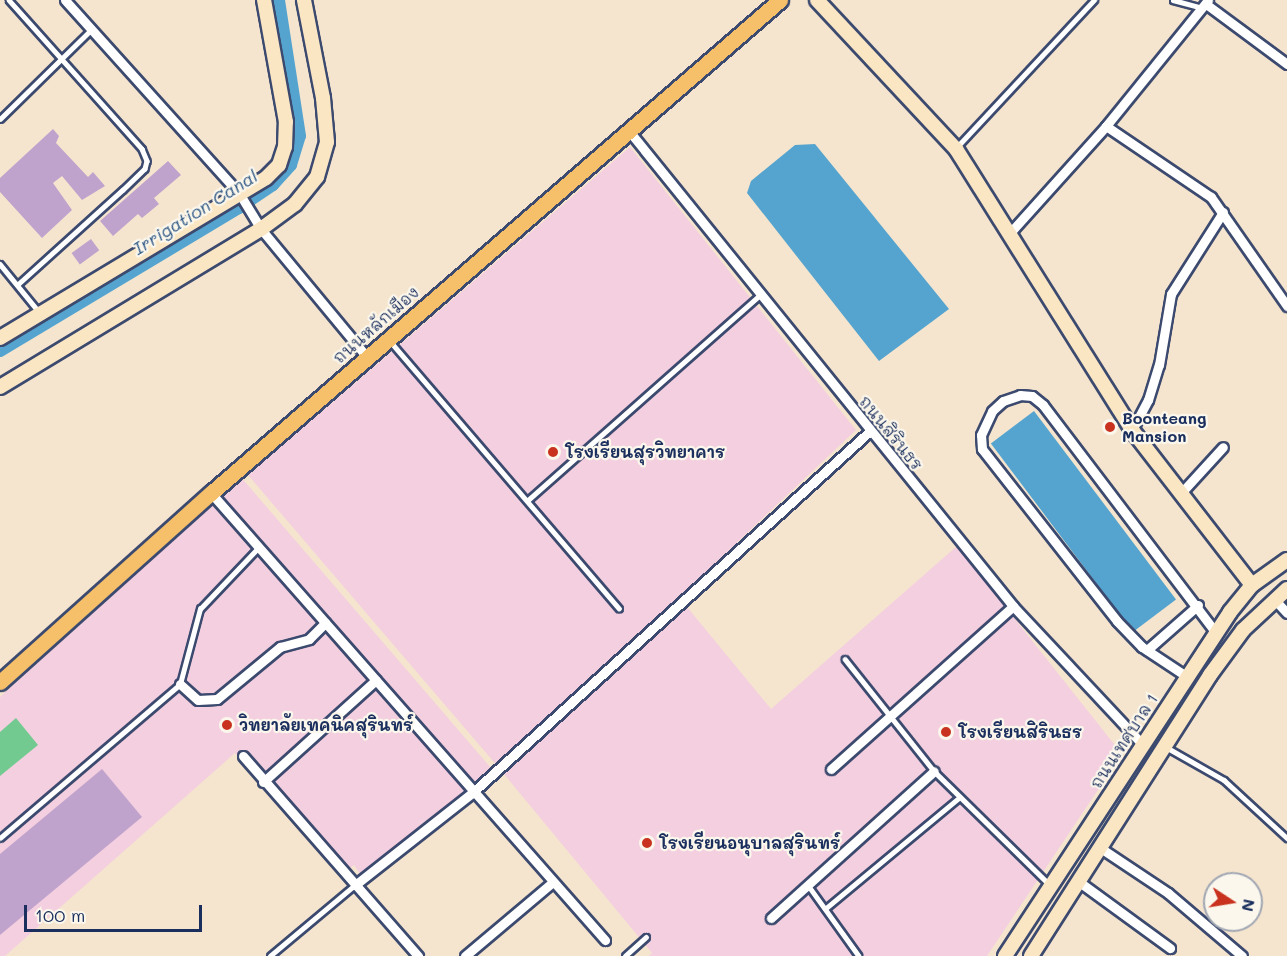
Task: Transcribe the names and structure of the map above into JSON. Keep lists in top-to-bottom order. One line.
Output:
{"streets":{"main road":["ถนนหลักเมือง"],"street":["ถนนสิรินธร","ถนนเทศบาล 1"]},"crossings":[["ถนนหลักเมือง","ถนนสิรินธร"],["ถนนสิรินธร","ถนนเทศบาล 1"]],"water":["Irrigation Canal"],"places":["Boonteang Mansion","โรงเรียนสุรวิทยาคาร","วิทยาลัยเทคนิคสุรินทร์","โรงเรียนสิรินธร","โรงเรียนอนุบาลสุรินทร์"],"scale_bar":"100 m","north":"right"}
